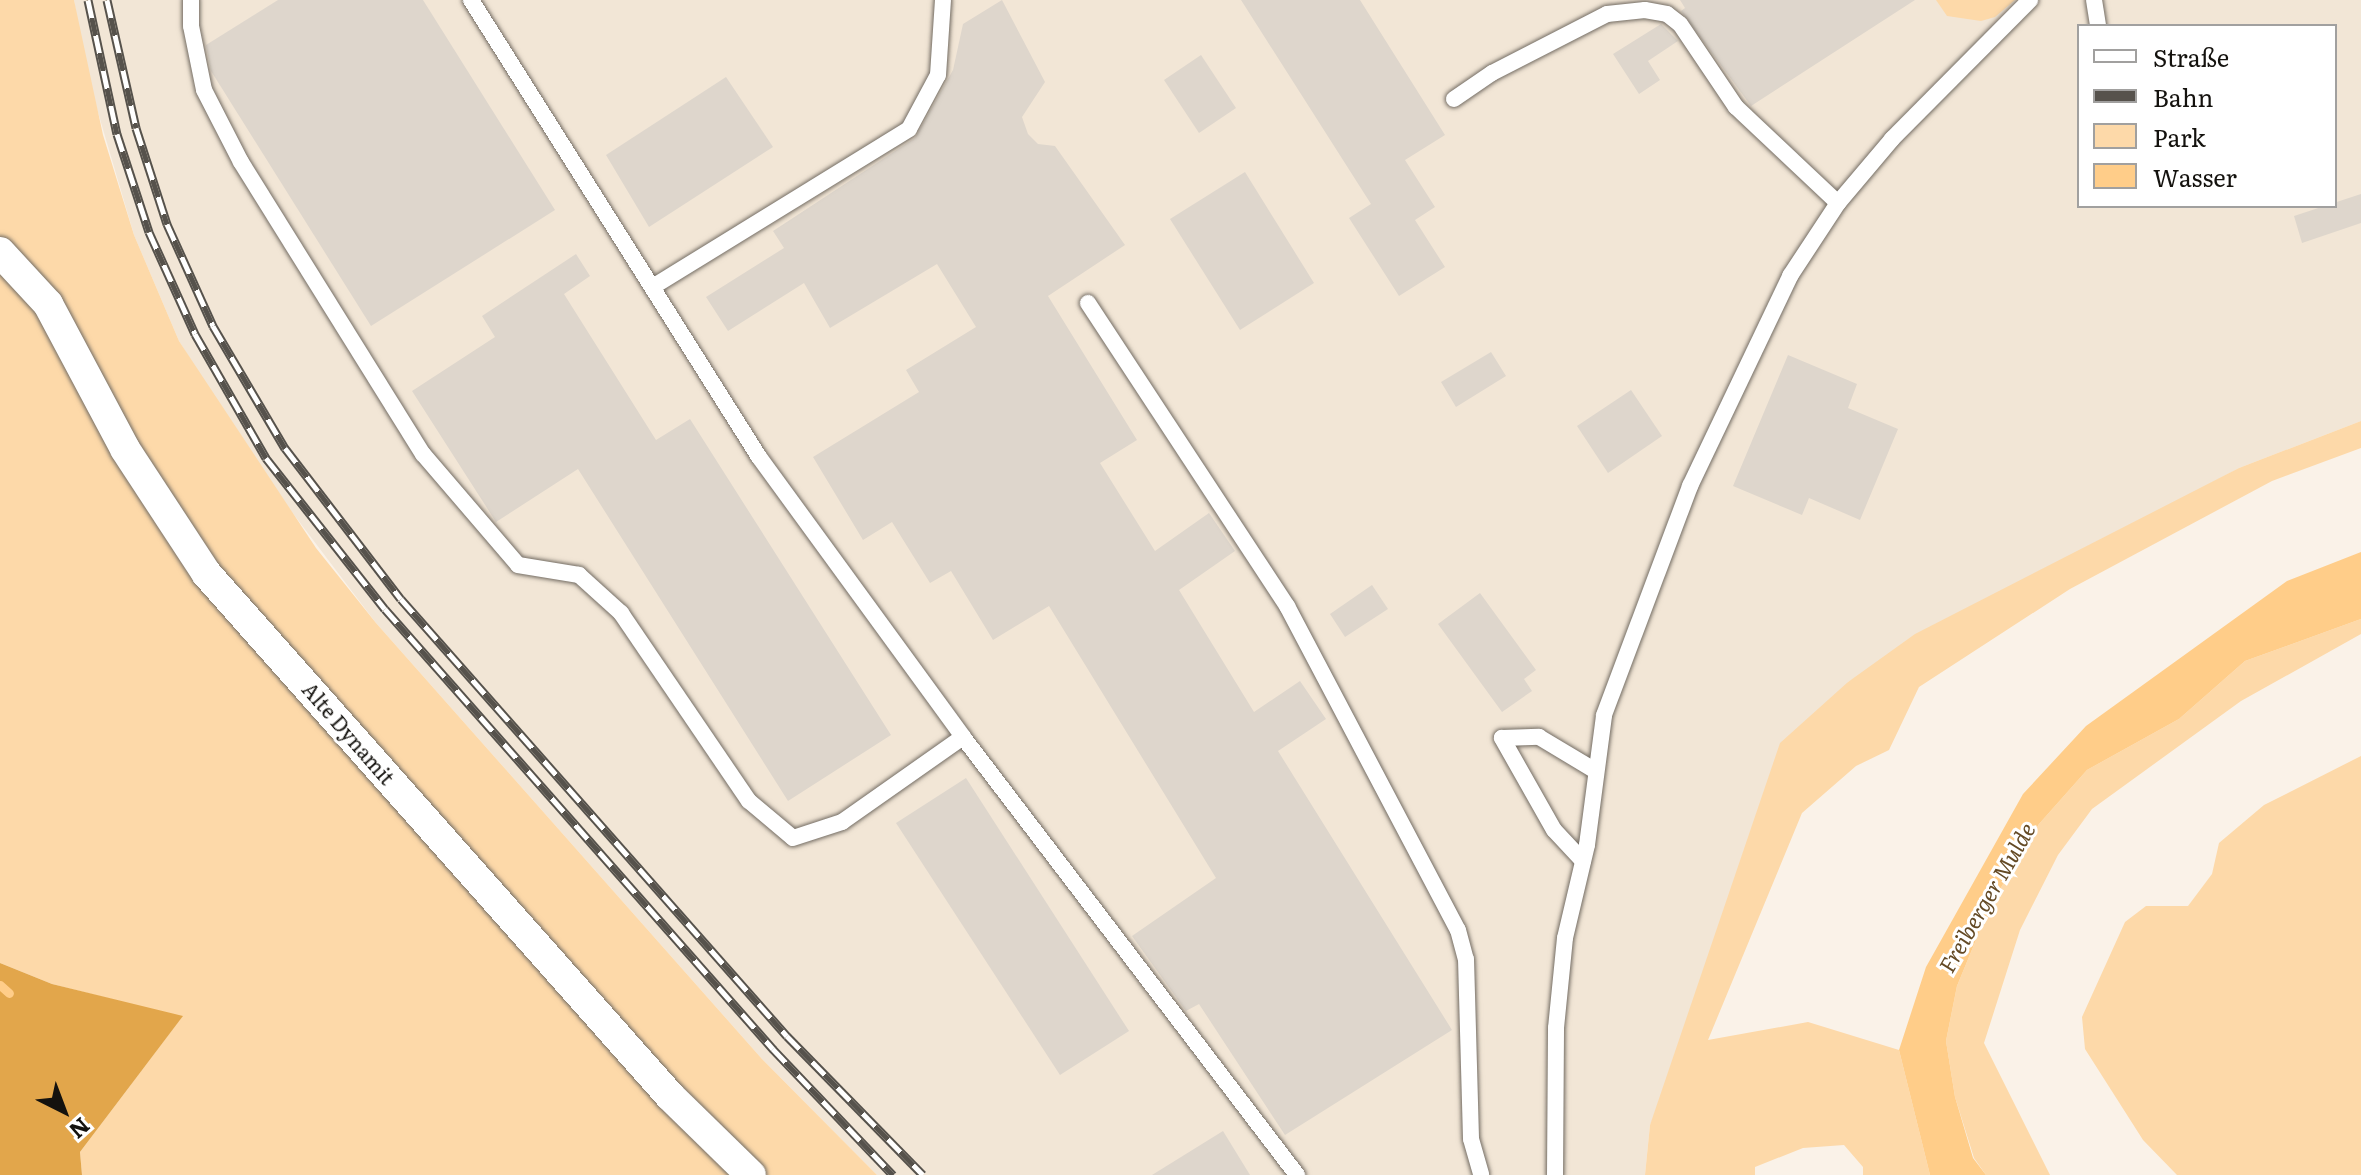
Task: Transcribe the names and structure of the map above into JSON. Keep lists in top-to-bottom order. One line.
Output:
{"streets":{"street":["Alte Dynamit"]},"water":["Freiberger Mulde"],"legend":["Straße","Bahn","Park","Wasser"],"north":"bottom right"}
